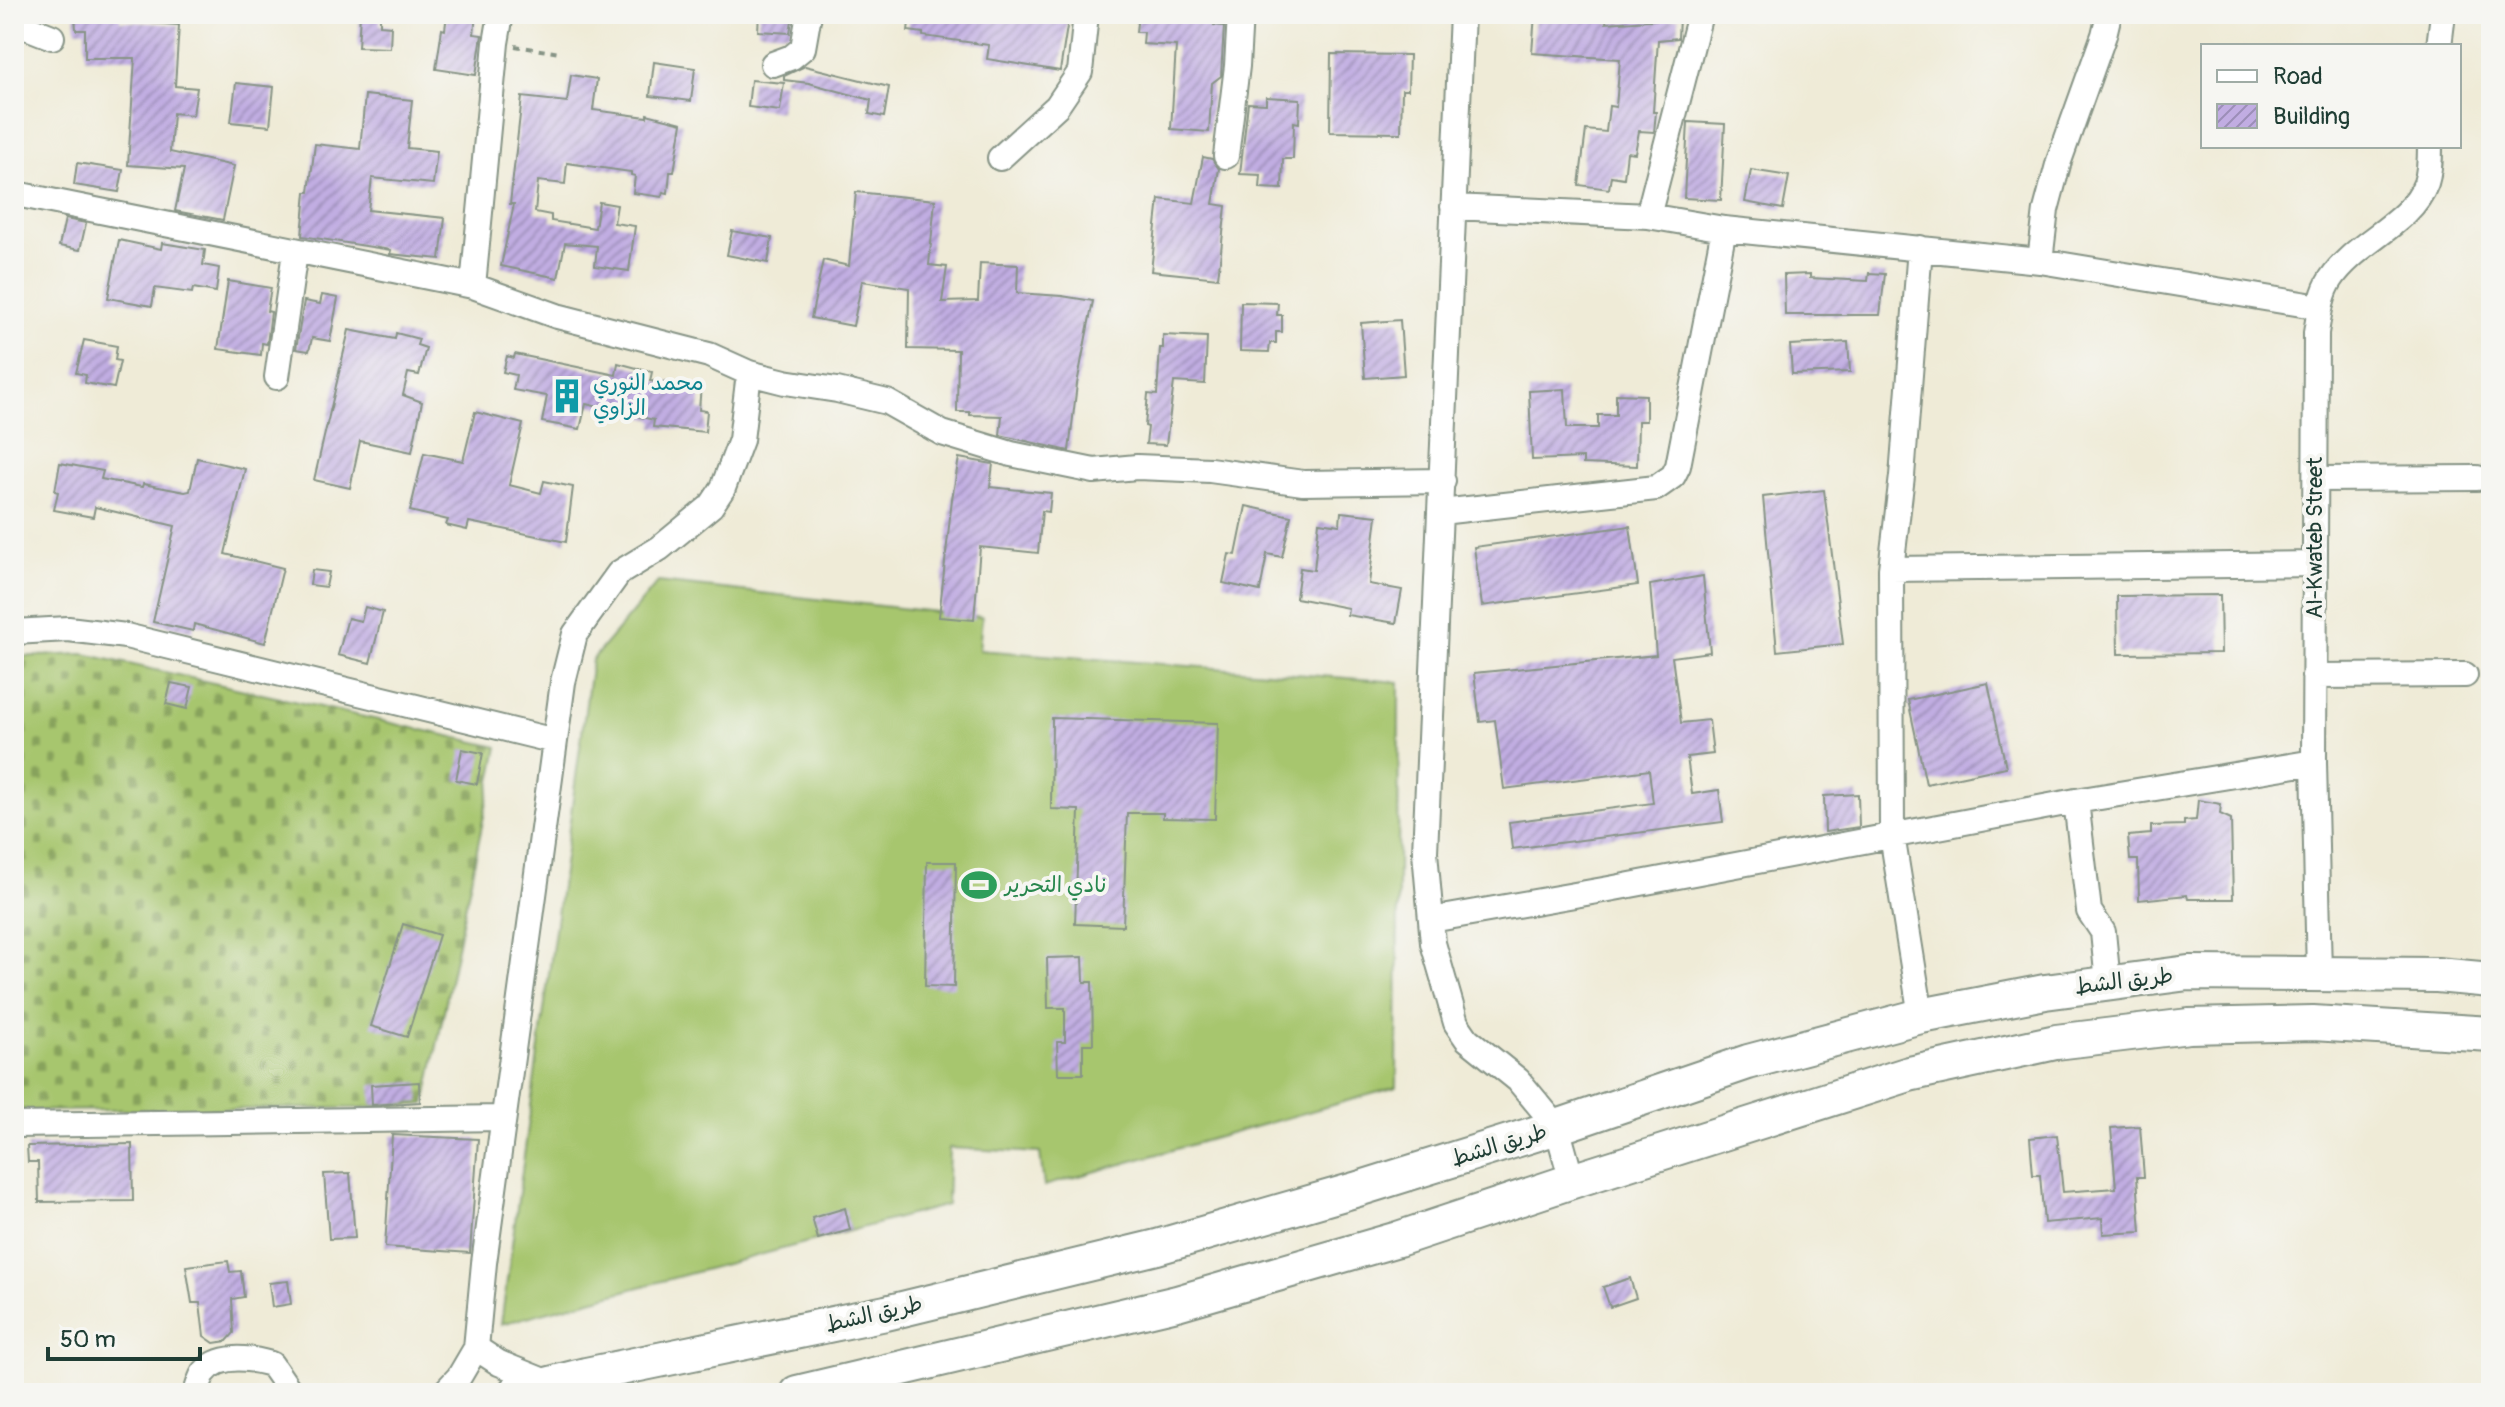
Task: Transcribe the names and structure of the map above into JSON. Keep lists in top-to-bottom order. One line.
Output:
{"streets":{"highway":["طريق الشط"],"street":["Al-Kwateb Street"]},"crossings":[["Al-Kwateb Street","طريق الشط"]],"places":{"building":["محمد النوري الزاوي"],"sports":["نادي التحرير"]},"legend":["Road","Building"],"scale_bar":"50 m"}
